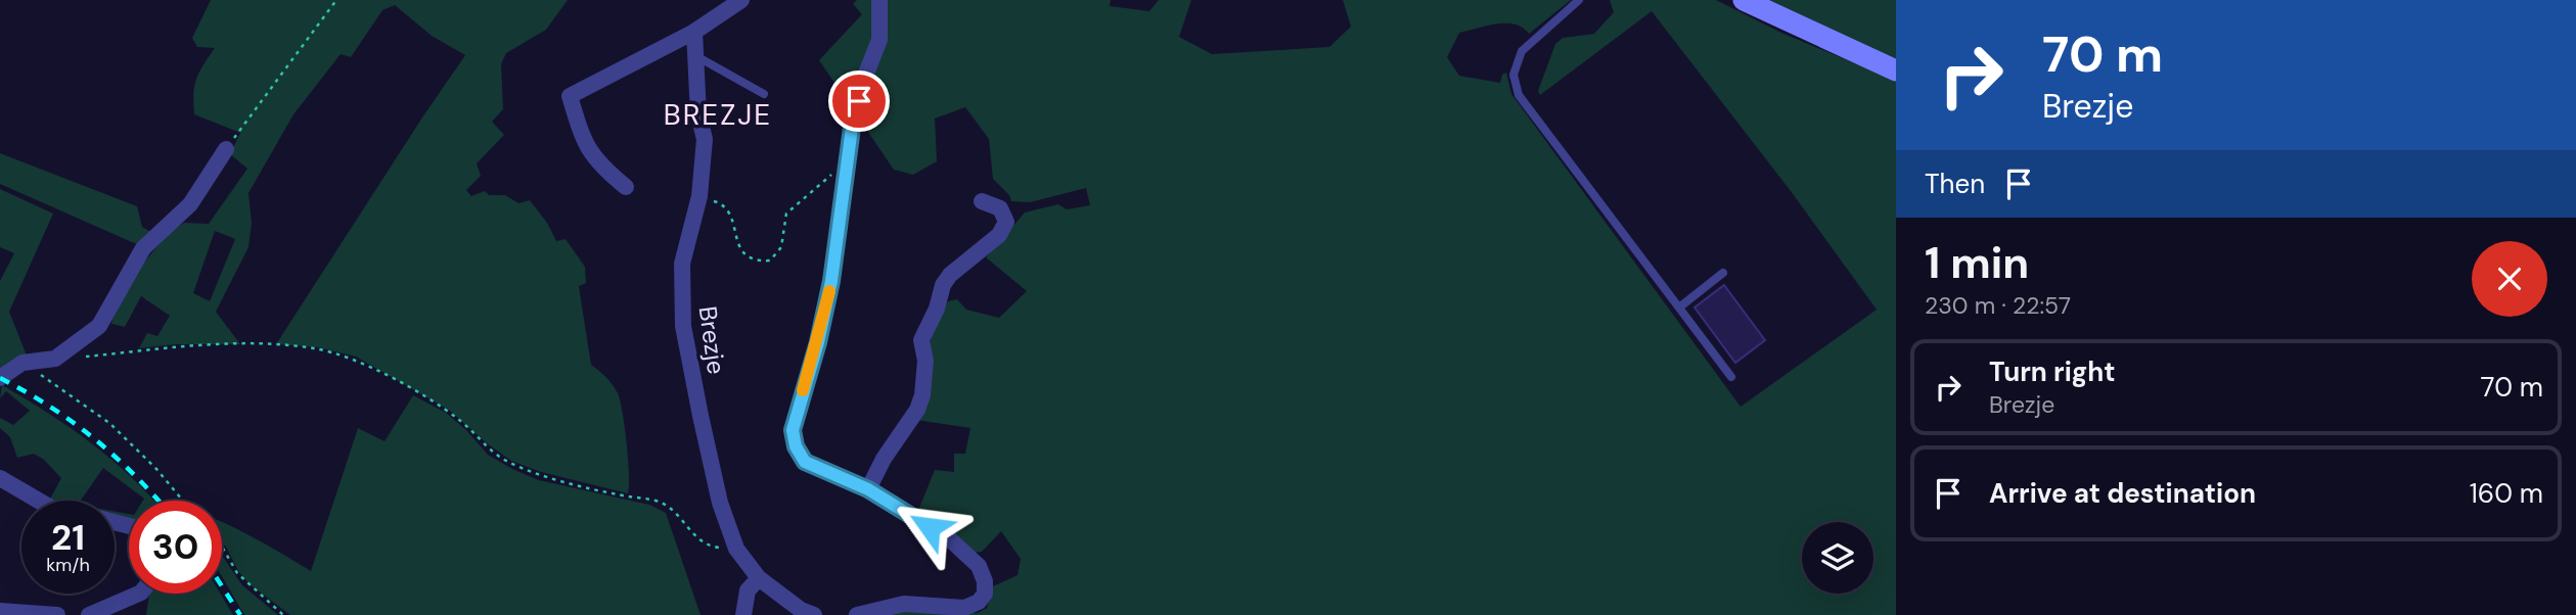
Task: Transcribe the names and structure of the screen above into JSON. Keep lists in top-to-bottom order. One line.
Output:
{"streets":{"street":["Brezje"]},"districts":["BREZJE"],"page":{"turn":["70 m","Brezje"],"then":"Then","heading":["1 min","230 m · 22:57"],"list":[{"name":"Turn right","note":"Brezje","value":"70 m"},{"name":"Arrive at destination","value":"160 m"}],"speed":"21 km/h","limit":"30"}}
